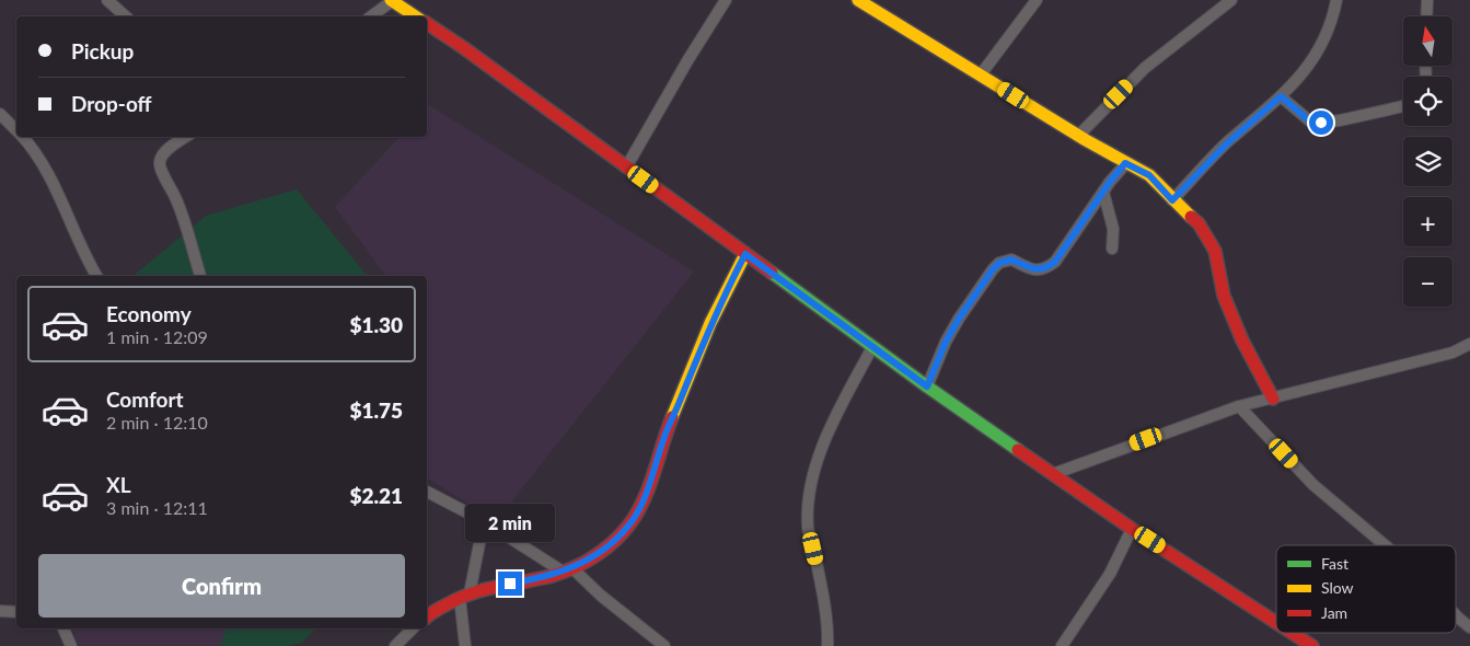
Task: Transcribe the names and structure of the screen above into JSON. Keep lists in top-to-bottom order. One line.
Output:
{"legend":["Fast","Slow","Jam"],"north":"top","page":{"map_buttons":["+","−"],"banner":["Pickup","Drop-off"],"list":[{"name":"Economy","note":"1 min · 12:09","value":"$1.30"},{"name":"Comfort","note":"2 min · 12:10","value":"$1.75"},{"name":"XL","note":"3 min · 12:11","value":"$2.21"}],"bubble":"2 min","buttons":"Confirm"}}
